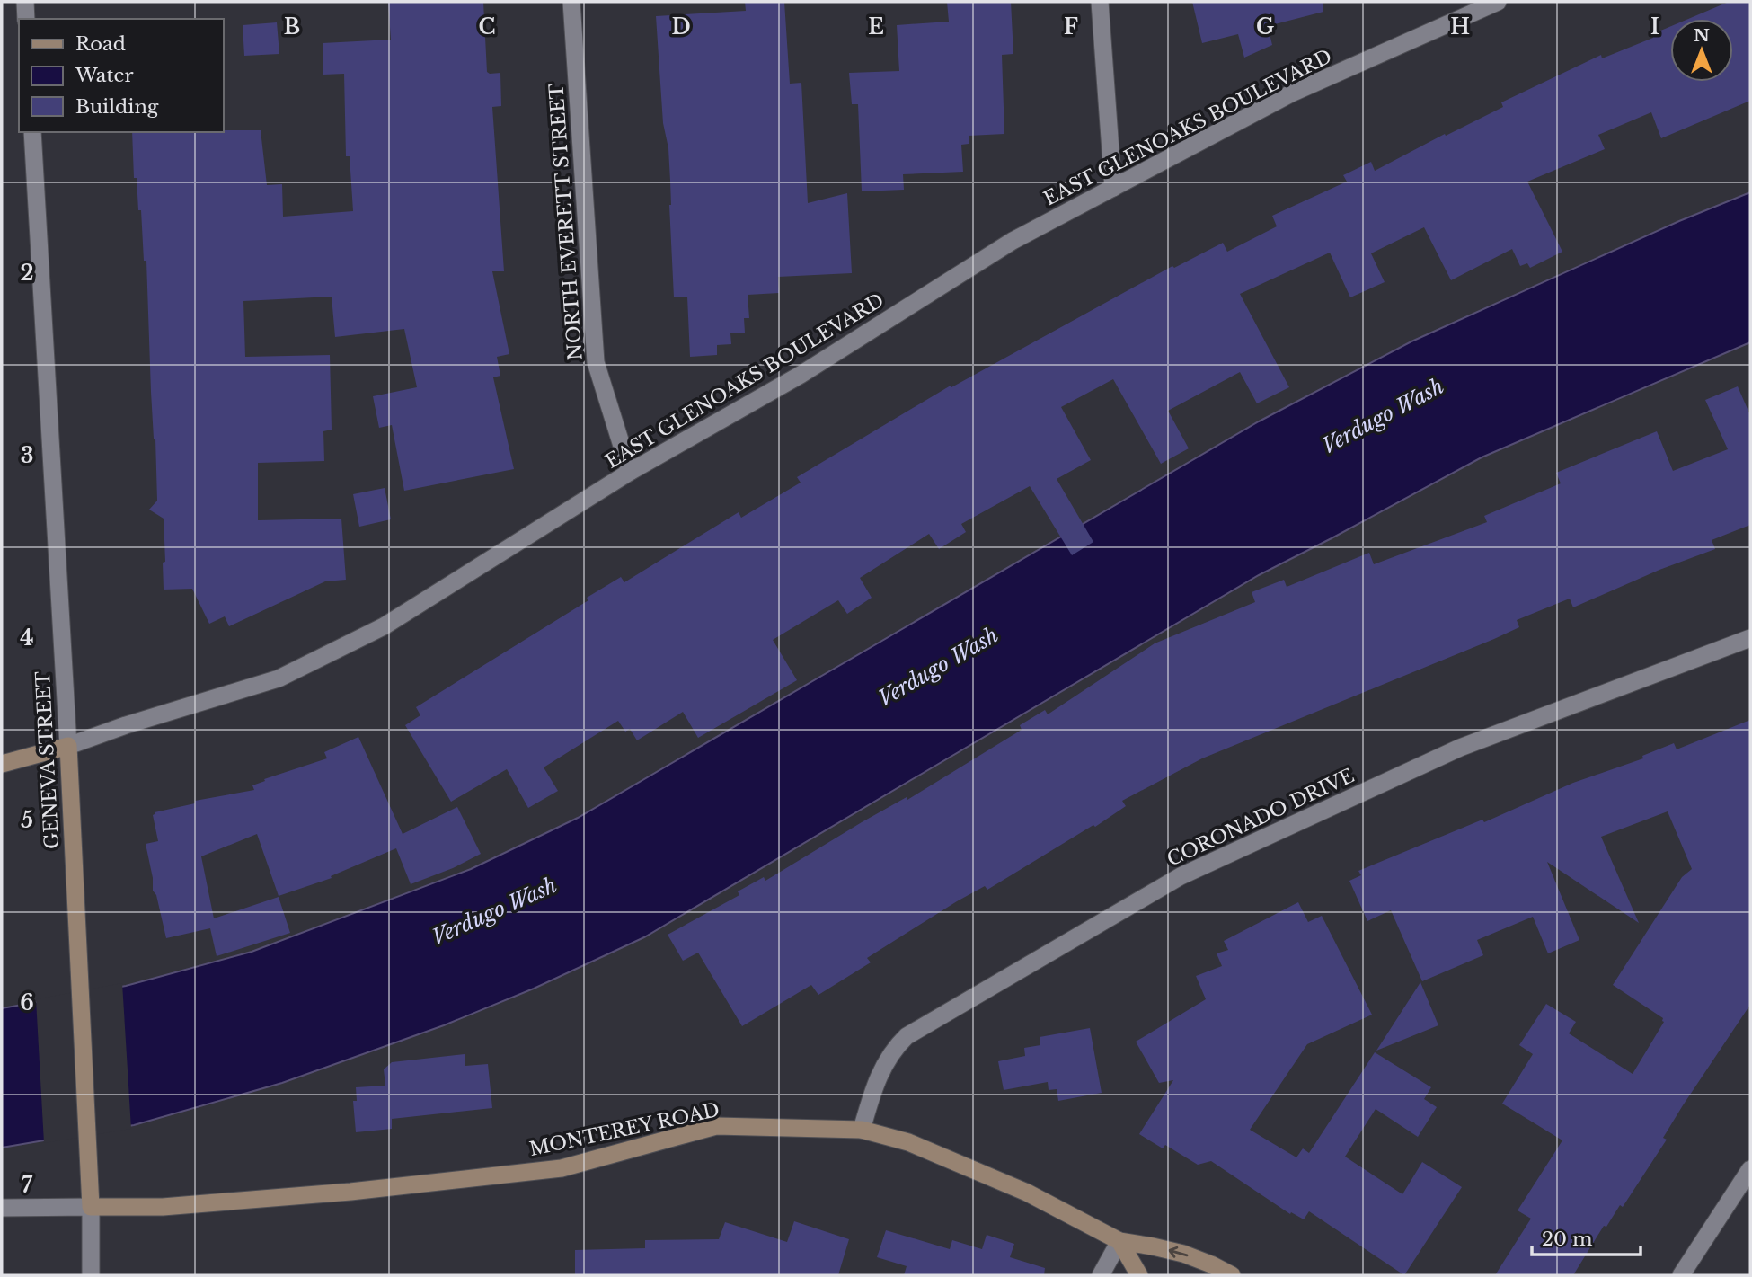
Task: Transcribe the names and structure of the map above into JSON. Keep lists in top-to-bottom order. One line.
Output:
{"streets":{"main road":["EAST GLENOAKS BOULEVARD","GENEVA STREET","MONTEREY ROAD"],"street":["NORTH EVERETT STREET","CORONADO DRIVE"]},"crossings":[["EAST GLENOAKS BOULEVARD","NORTH EVERETT STREET"],["EAST GLENOAKS BOULEVARD","GENEVA STREET"],["GENEVA STREET","MONTEREY ROAD"],["CORONADO DRIVE","MONTEREY ROAD"]],"water":["Verdugo Wash"],"legend":["Road","Water","Building"],"scale_bar":"20 m","north":"top","grid":{"columns":["B","C","D","E","F","G","H","I"],"rows":["2","3","4","5","6","7"]}}
